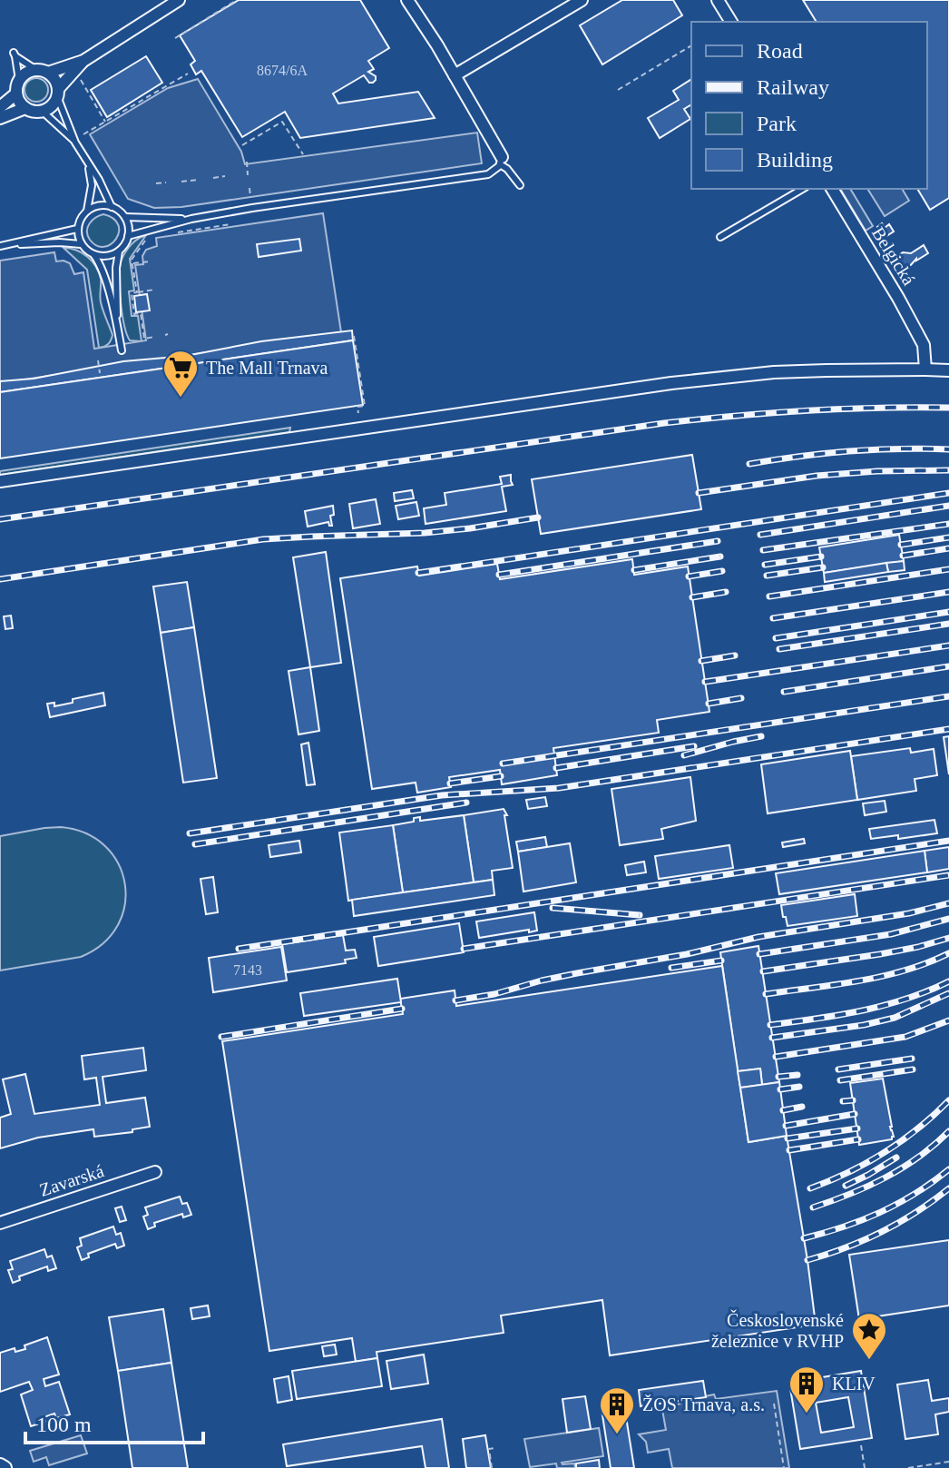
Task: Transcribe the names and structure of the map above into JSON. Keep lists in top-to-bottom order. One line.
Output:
{"streets":{"street":["Belgická","Zavarská"]},"places":{"supermarket":["The Mall Trnava"],"place":["Československé železnice v RVHP"],"building":["KLIV","ŽOS Trnava, a.s."]},"house_numbers":["8674/6A","7143"],"legend":["Road","Railway","Park","Building"],"scale_bar":"100 m"}
